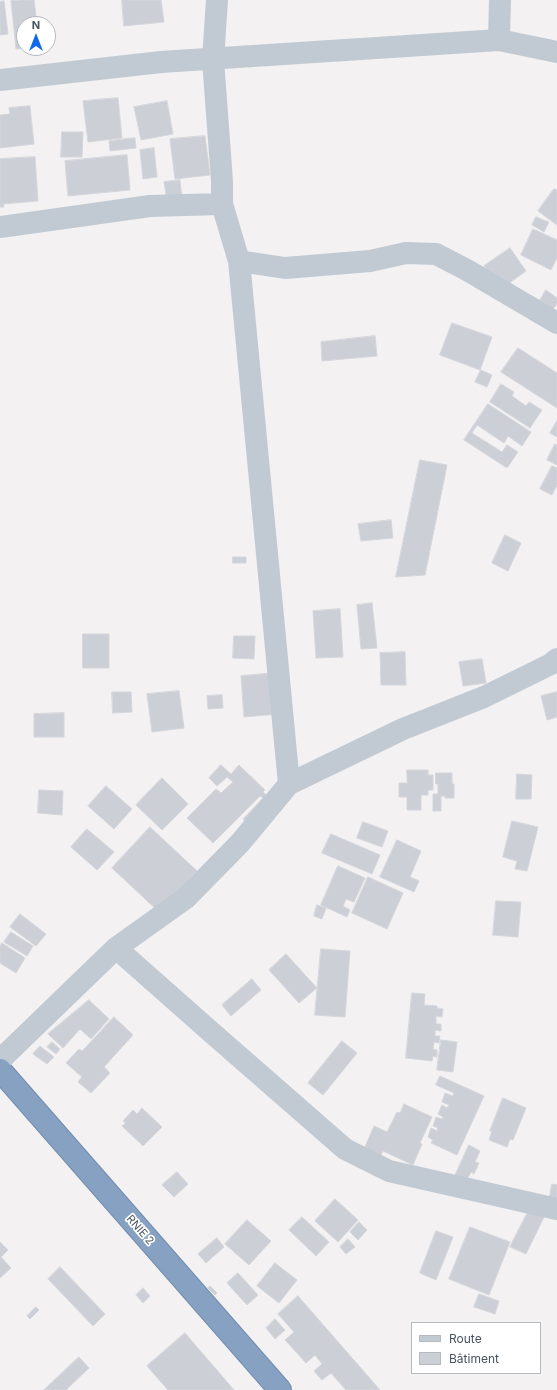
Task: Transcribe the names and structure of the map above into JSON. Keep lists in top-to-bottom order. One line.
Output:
{"streets":{"highway":["RNIE 2"]},"legend":["Route","Bâtiment"],"north":"top"}
